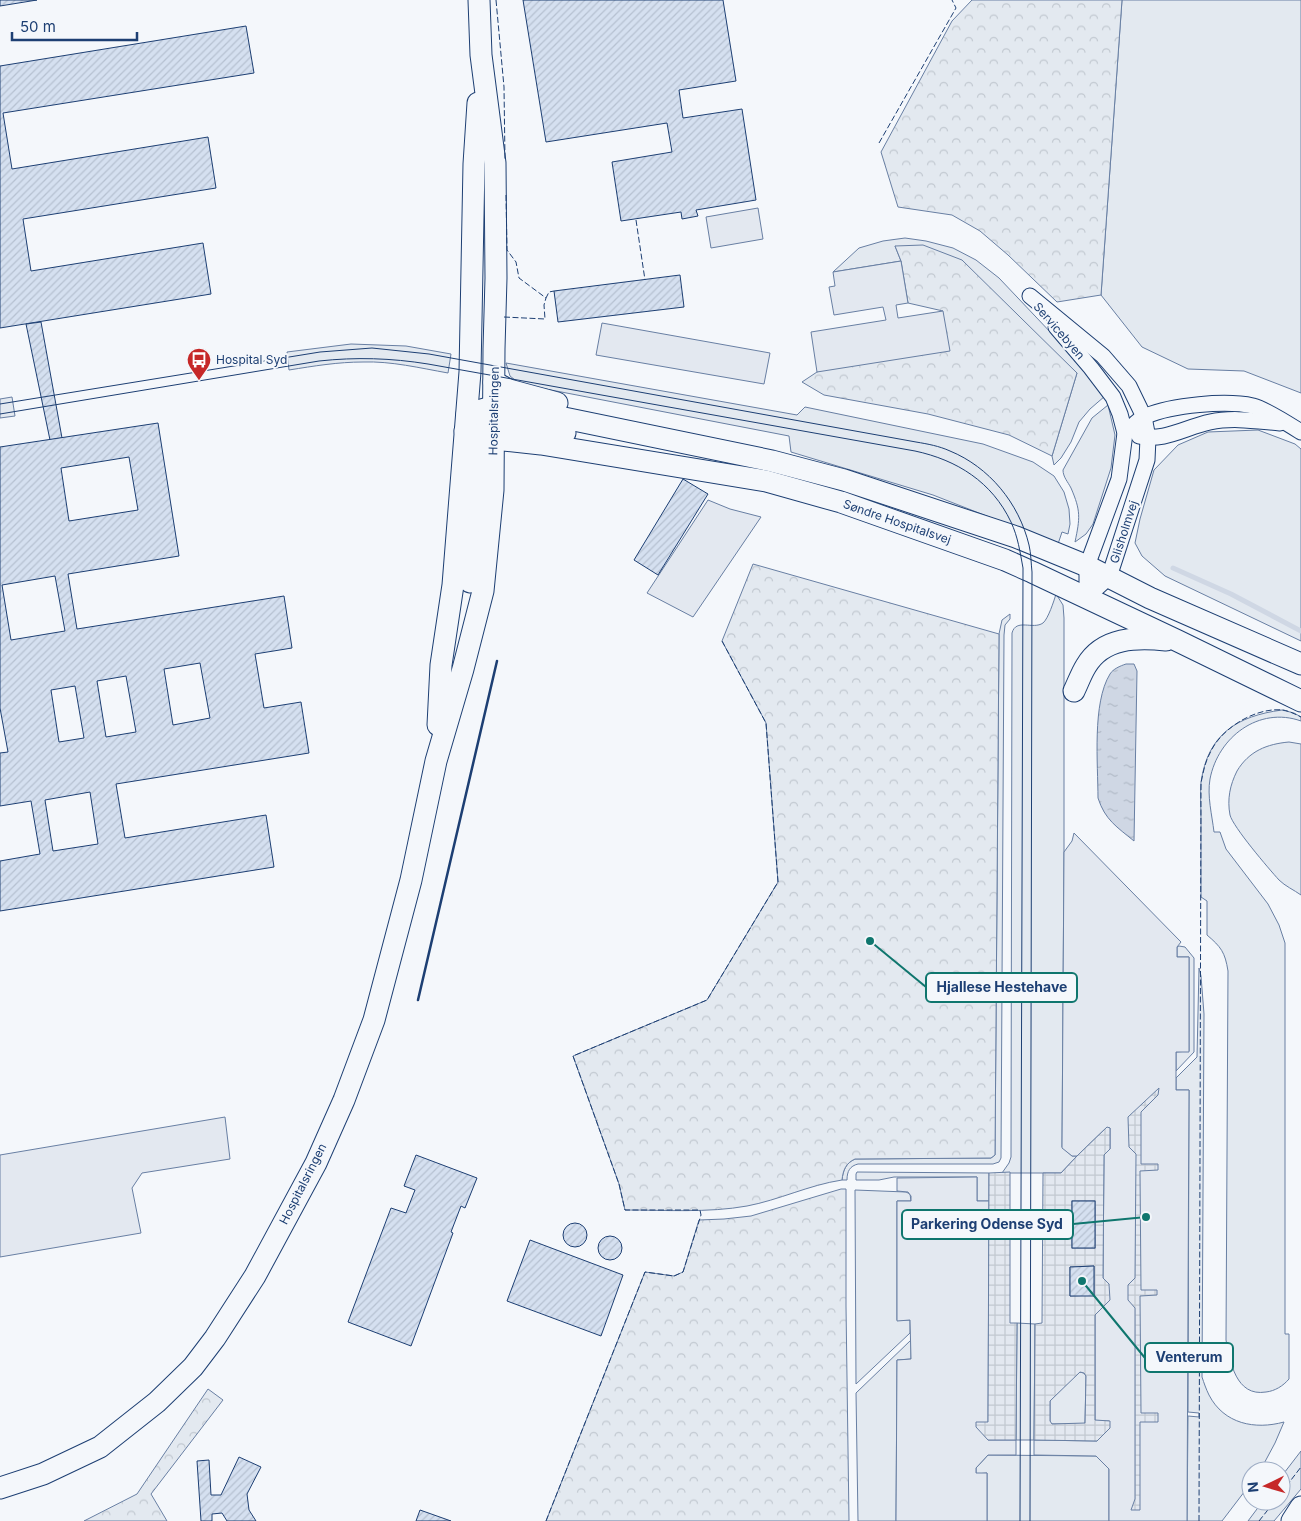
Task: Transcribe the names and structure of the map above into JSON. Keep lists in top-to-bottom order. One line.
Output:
{"streets":{"street":["Servicebyen","Hospitalsringen","Søndre Hospitalsvej","Glisholmvej"]},"crossings":[["Servicebyen","Glisholmvej"],["Hospitalsringen","Søndre Hospitalsvej"],["Søndre Hospitalsvej","Glisholmvej"]],"places":{"bus stop":["Hospital Syd"],"other":["Hjallese Hestehave","Parkering Odense Syd","Venterum"]},"scale_bar":"50 m","north":"left"}
